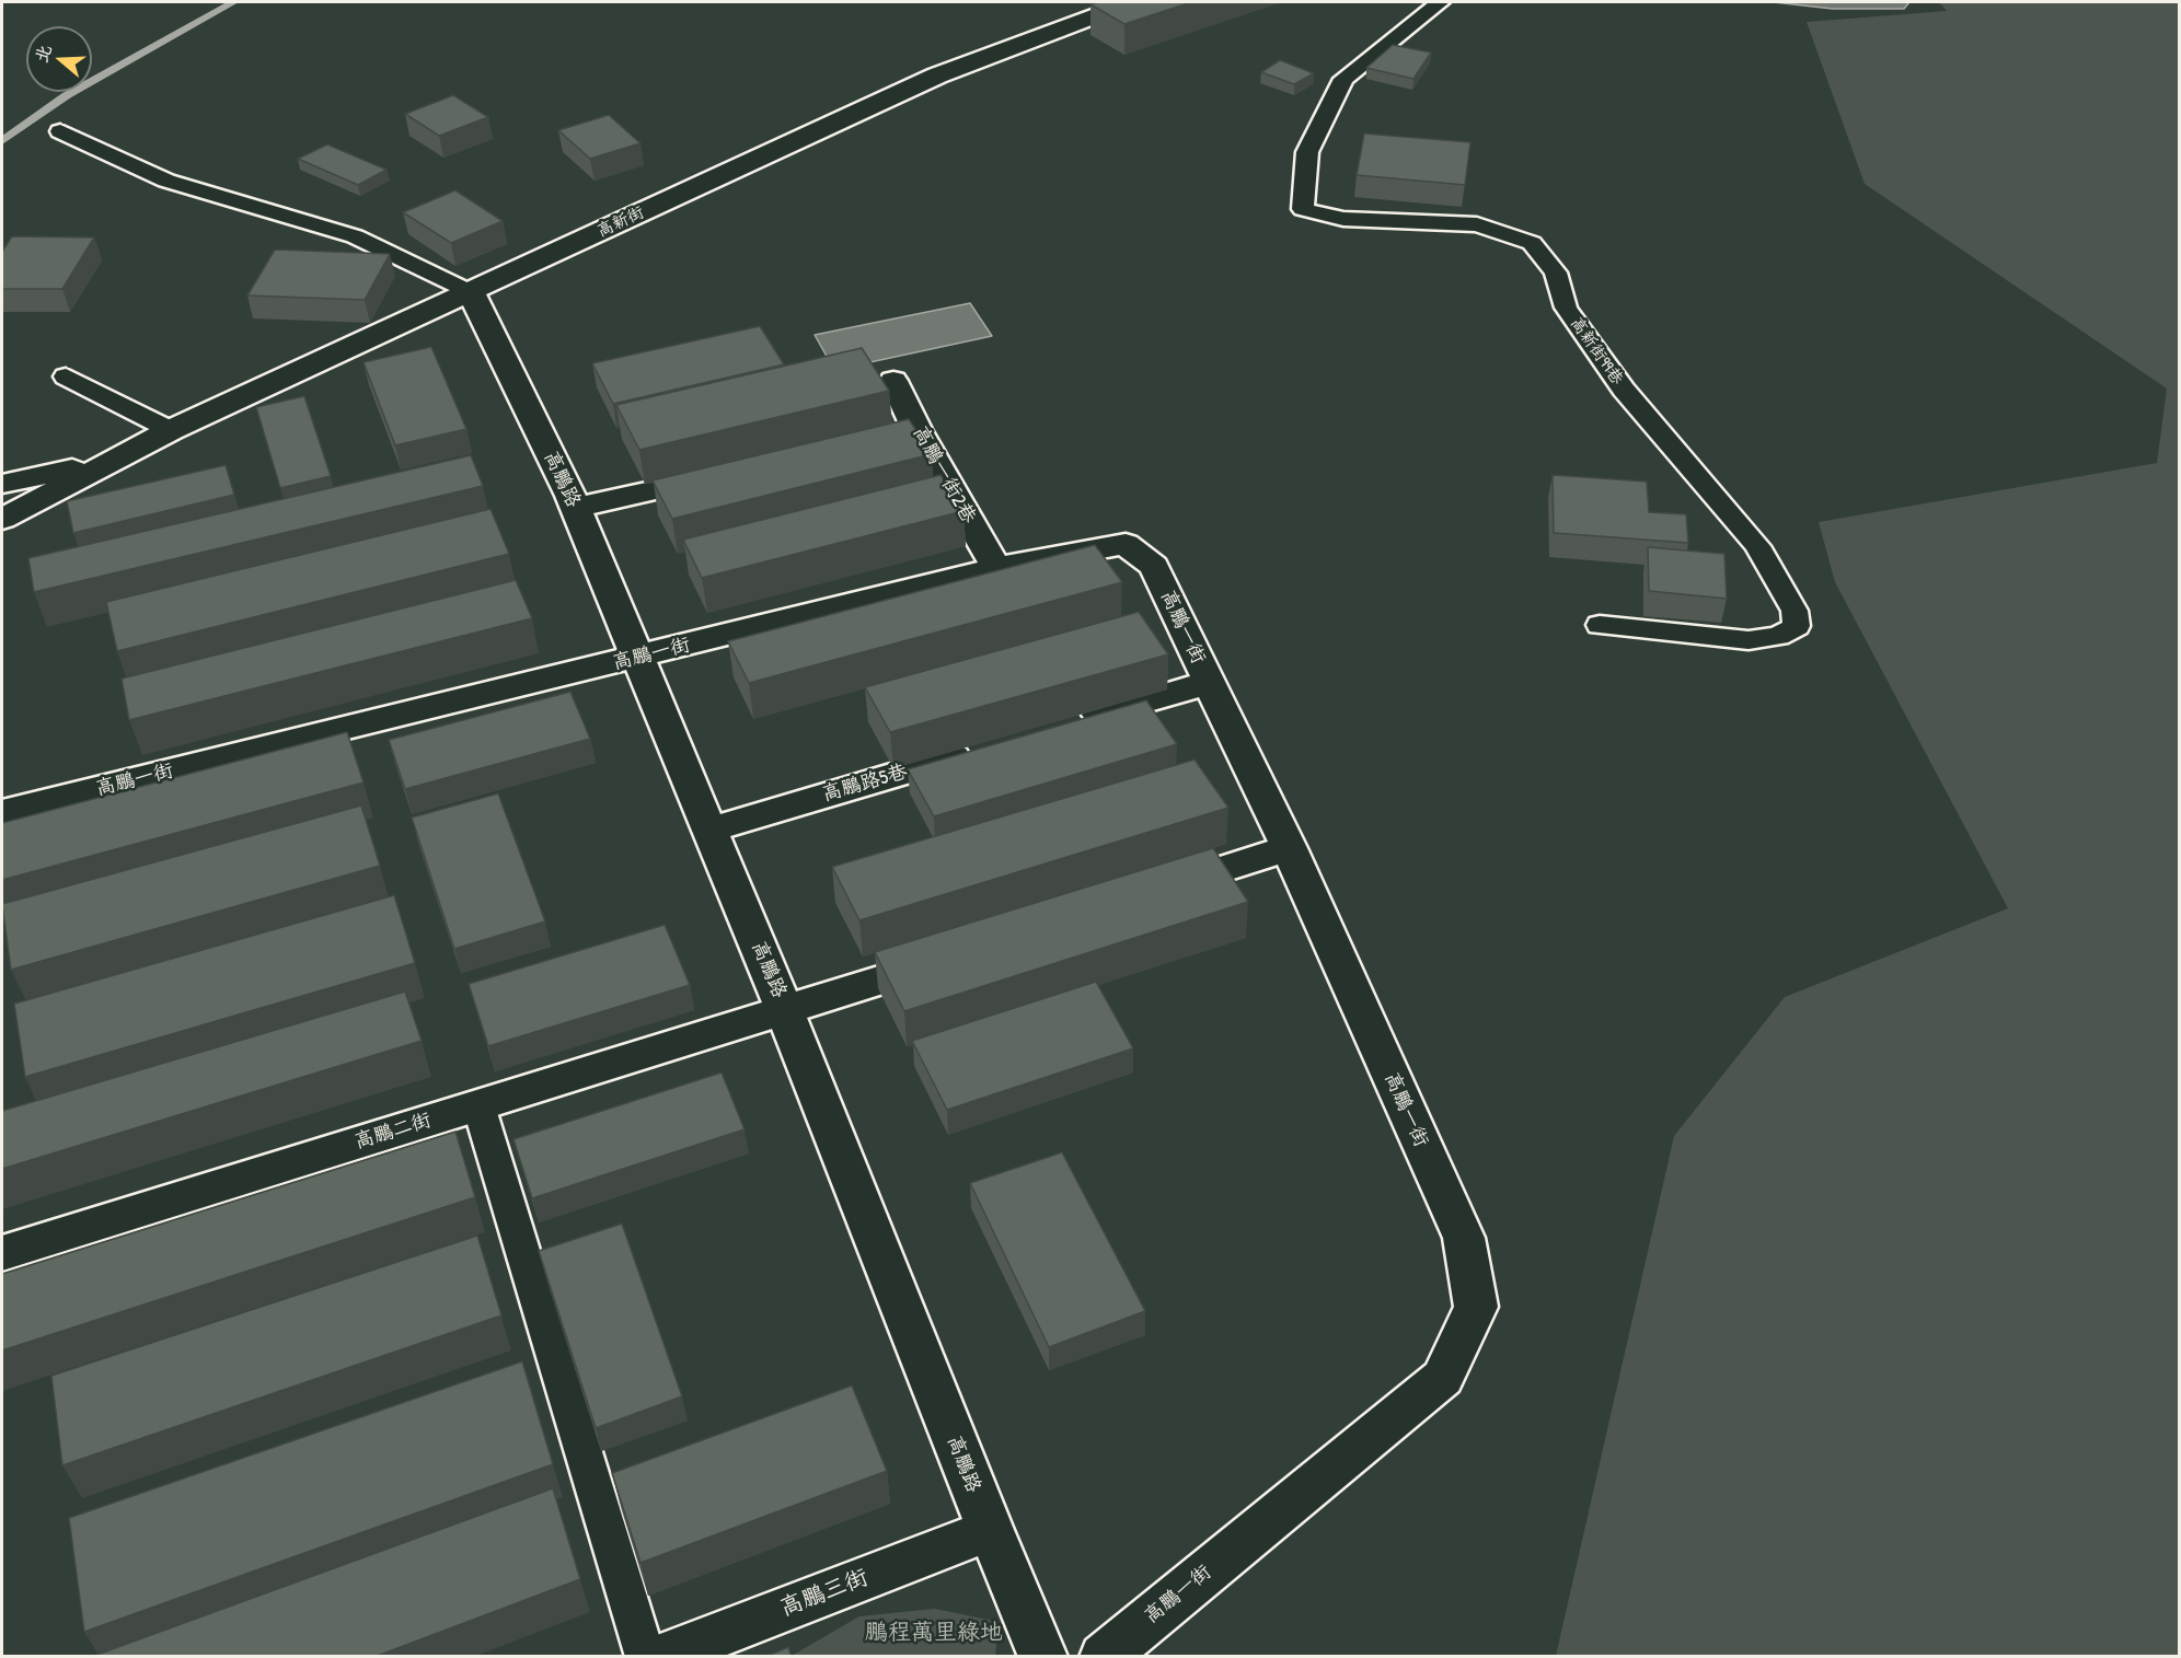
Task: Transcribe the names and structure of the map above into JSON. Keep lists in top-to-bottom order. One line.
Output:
{"streets":{"street":["高新街","高鵬一街2巷","高鵬路","高鵬一街","高鵬路5巷","高鵬二街","高鵬三街"],"lane":["高新街99巷"]},"crossings":[["高新街","高鵬路"],["高鵬一街2巷","高鵬一街"],["高鵬路","高鵬一街"],["高鵬路","高鵬路5巷"],["高鵬路","高鵬二街"],["高鵬路","高鵬三街"]],"parks":["鵬程萬里綠地"],"north":"left"}
